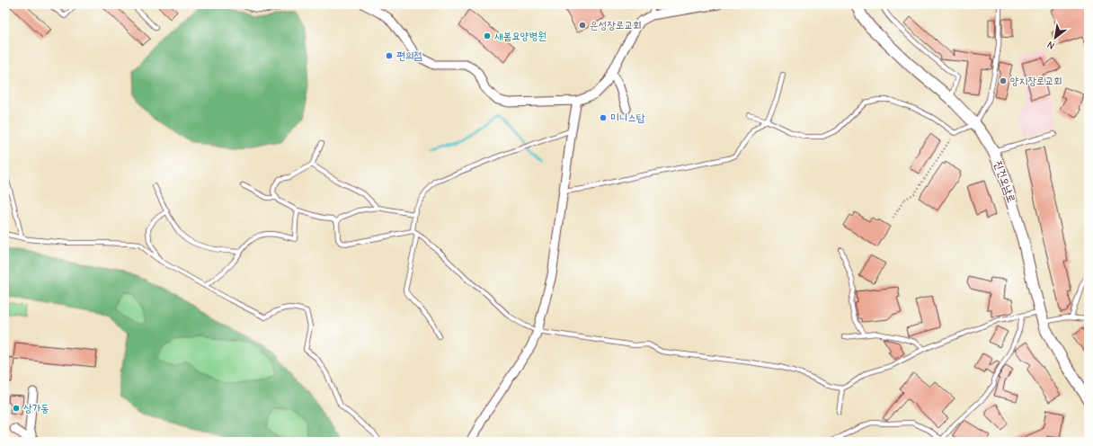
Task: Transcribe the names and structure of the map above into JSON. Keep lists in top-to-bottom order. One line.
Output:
{"streets":{"main road":["진건오남로"]},"places":["은성장로교회","새봄요양병원","편의점","양지장로교회","미니스탑","상가동"],"north":"bottom left"}
